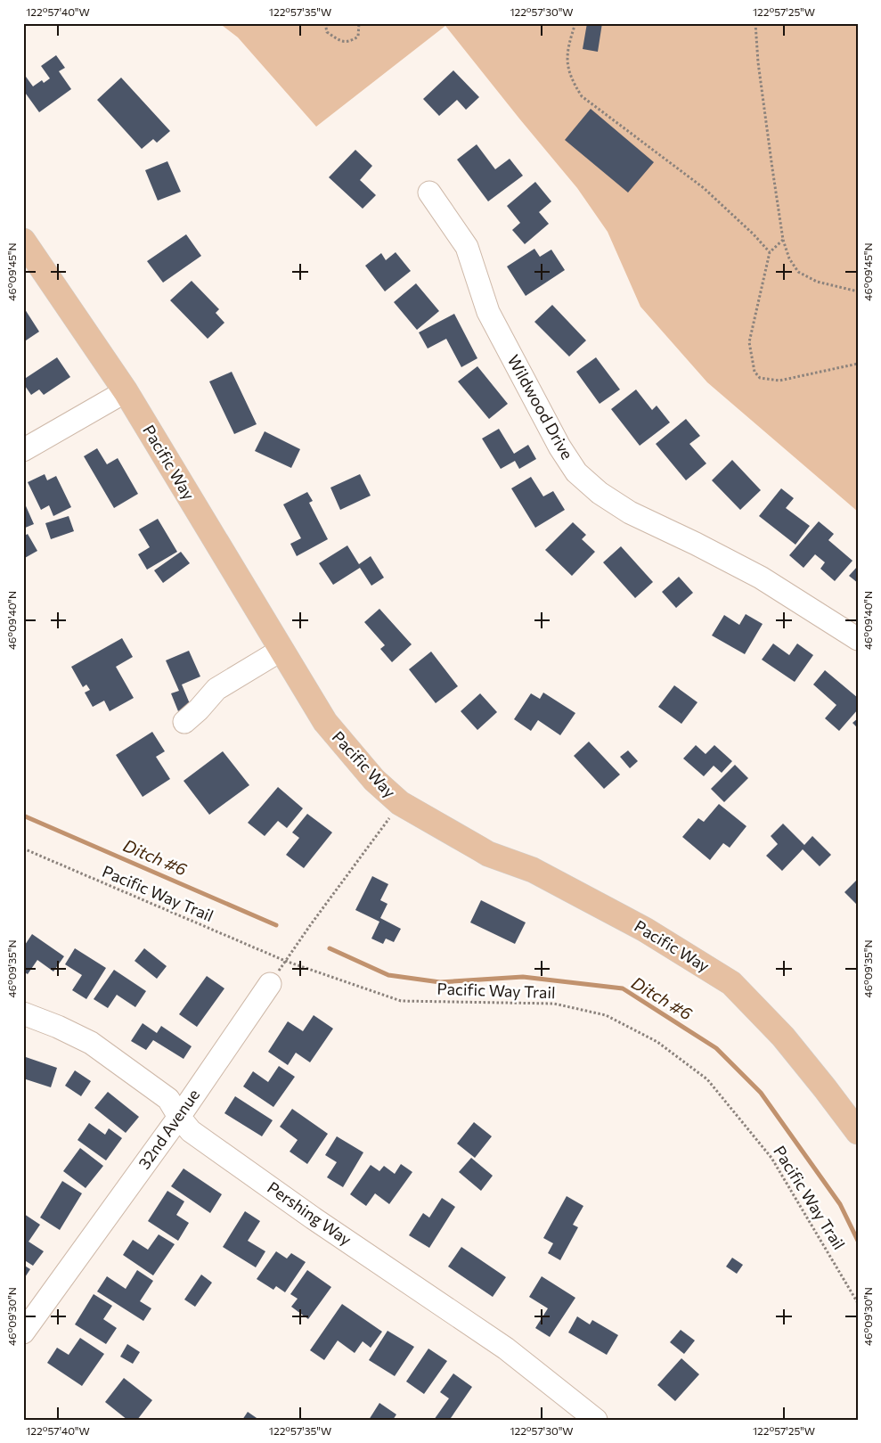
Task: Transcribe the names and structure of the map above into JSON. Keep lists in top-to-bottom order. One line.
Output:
{"streets":{"main road":["Pacific Way"],"street":["Wildwood Drive","32nd Avenue","Pershing Way"],"path":["Pacific Way Trail"]},"crossings":[["32nd Avenue","Pershing Way"]],"water":["Ditch #6"],"coordinates":["122°57'40\"W","122°57'35\"W","122°57'30\"W","122°57'25\"W","46°09'45\"N","46°09'40\"N","46°09'35\"N","46°09'30\"N"]}
